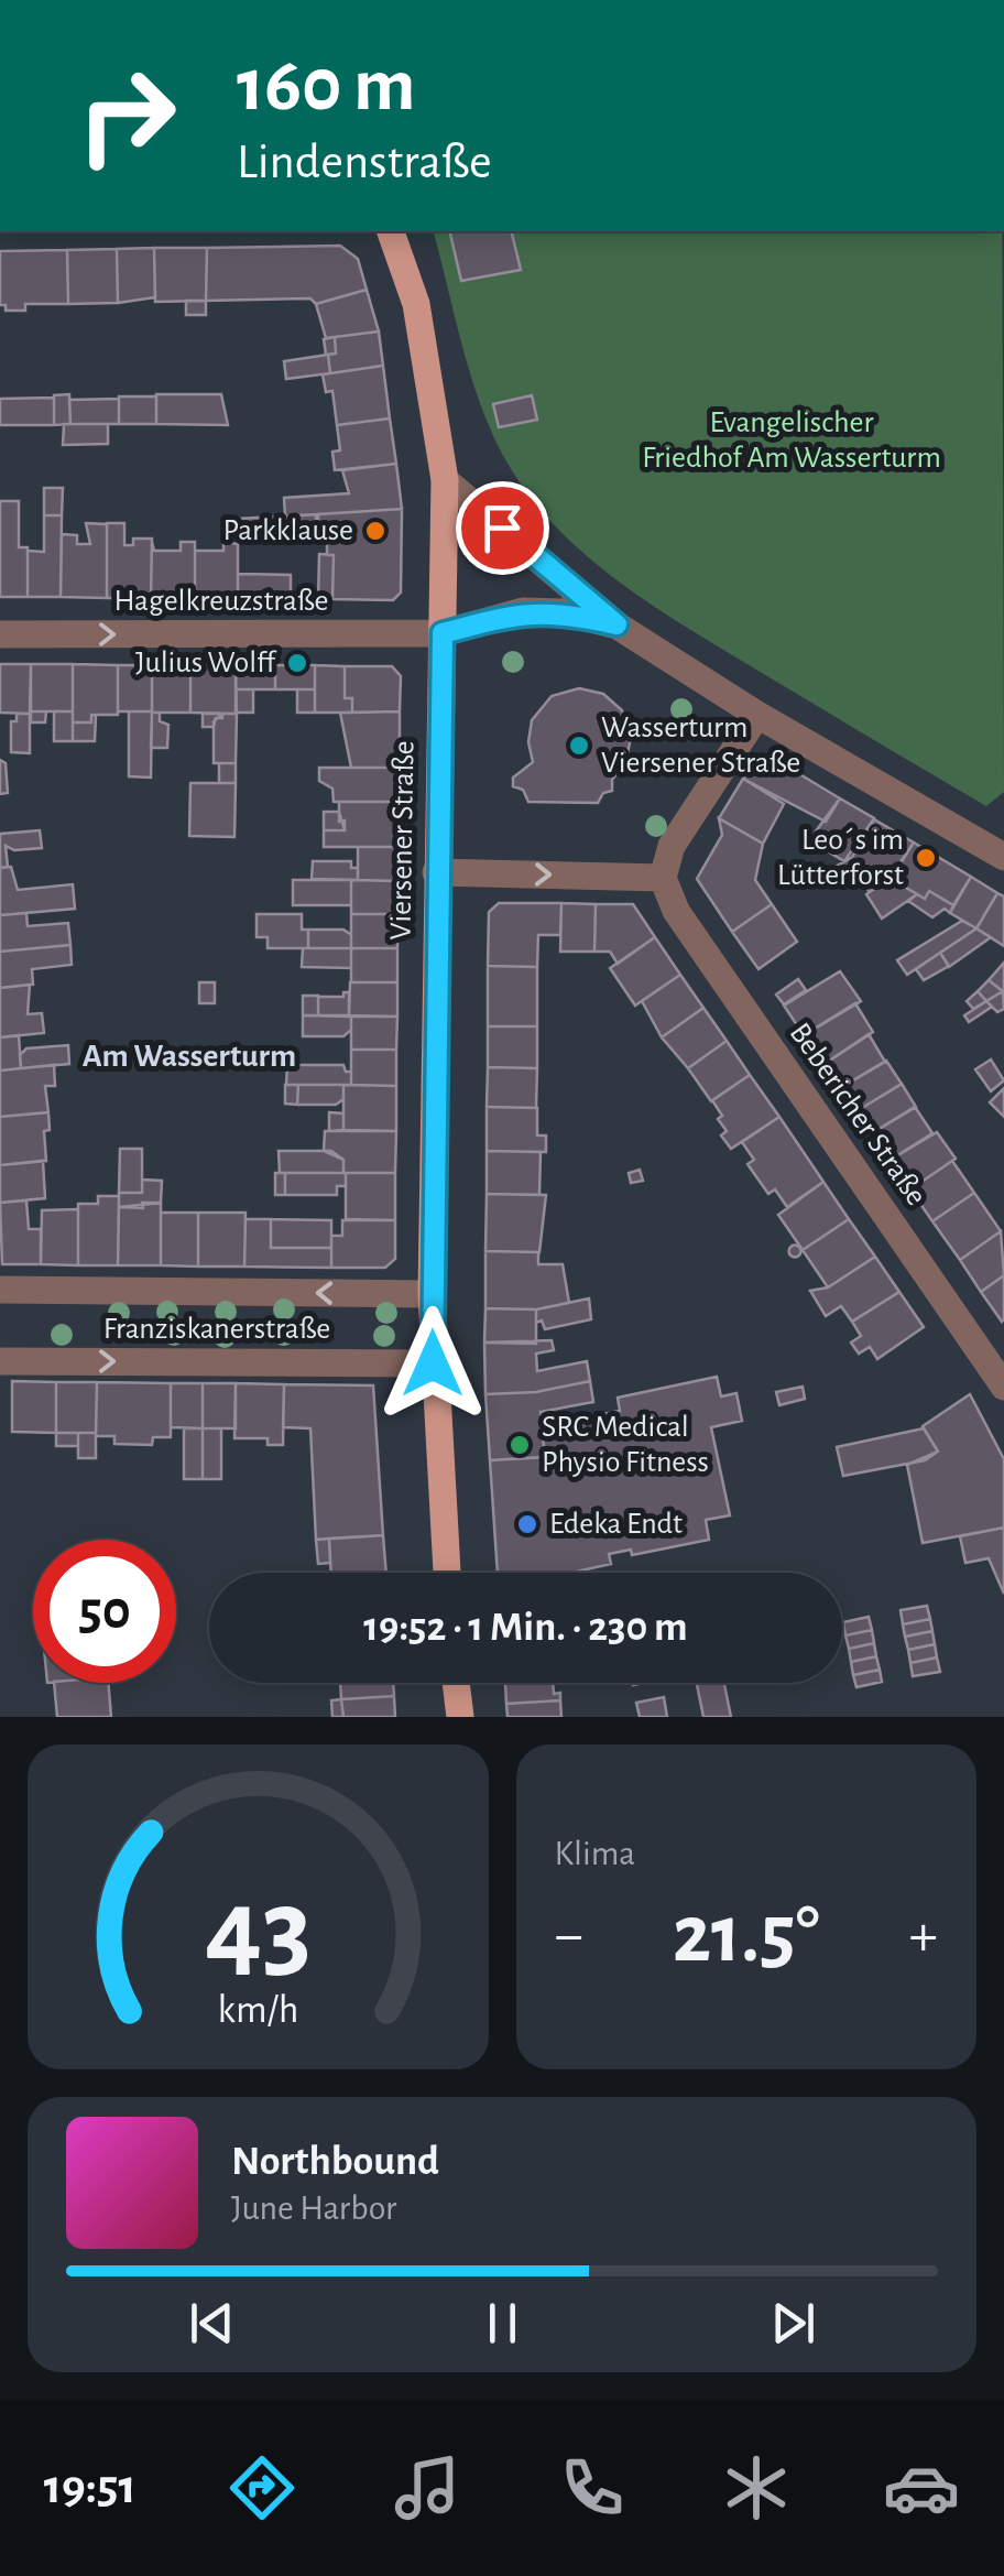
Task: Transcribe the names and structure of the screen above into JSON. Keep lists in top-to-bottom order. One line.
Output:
{"streets":{"main road":["Viersener Straße"],"street":["Hagelkreuzstraße","Bebericher Straße","Franziskanerstraße"]},"crossings":[["Hagelkreuzstraße","Viersener Straße"],["Viersener Straße","Franziskanerstraße"]],"one_way":["Hagelkreuzstraße"],"districts":["Am Wasserturm"],"parks":["Evangelischer Friedhof Am Wasserturm"],"places":["Parkklause","Julius Wolff","Wasserturm Viersener Straße","Leo´s im Lütterforst","SRC Medical Physio Fitness","Edeka Endt"],"page":{"turn":["160 m","Lindenstraße"],"limit":"50","trip":"19:52 · 1 Min. · 230 m","tile":"Klima","heat":["−","21.5°","+"],"song":["Northbound","June Harbor"],"tabs":"19:51","gauge":["43","km/h"]}}
